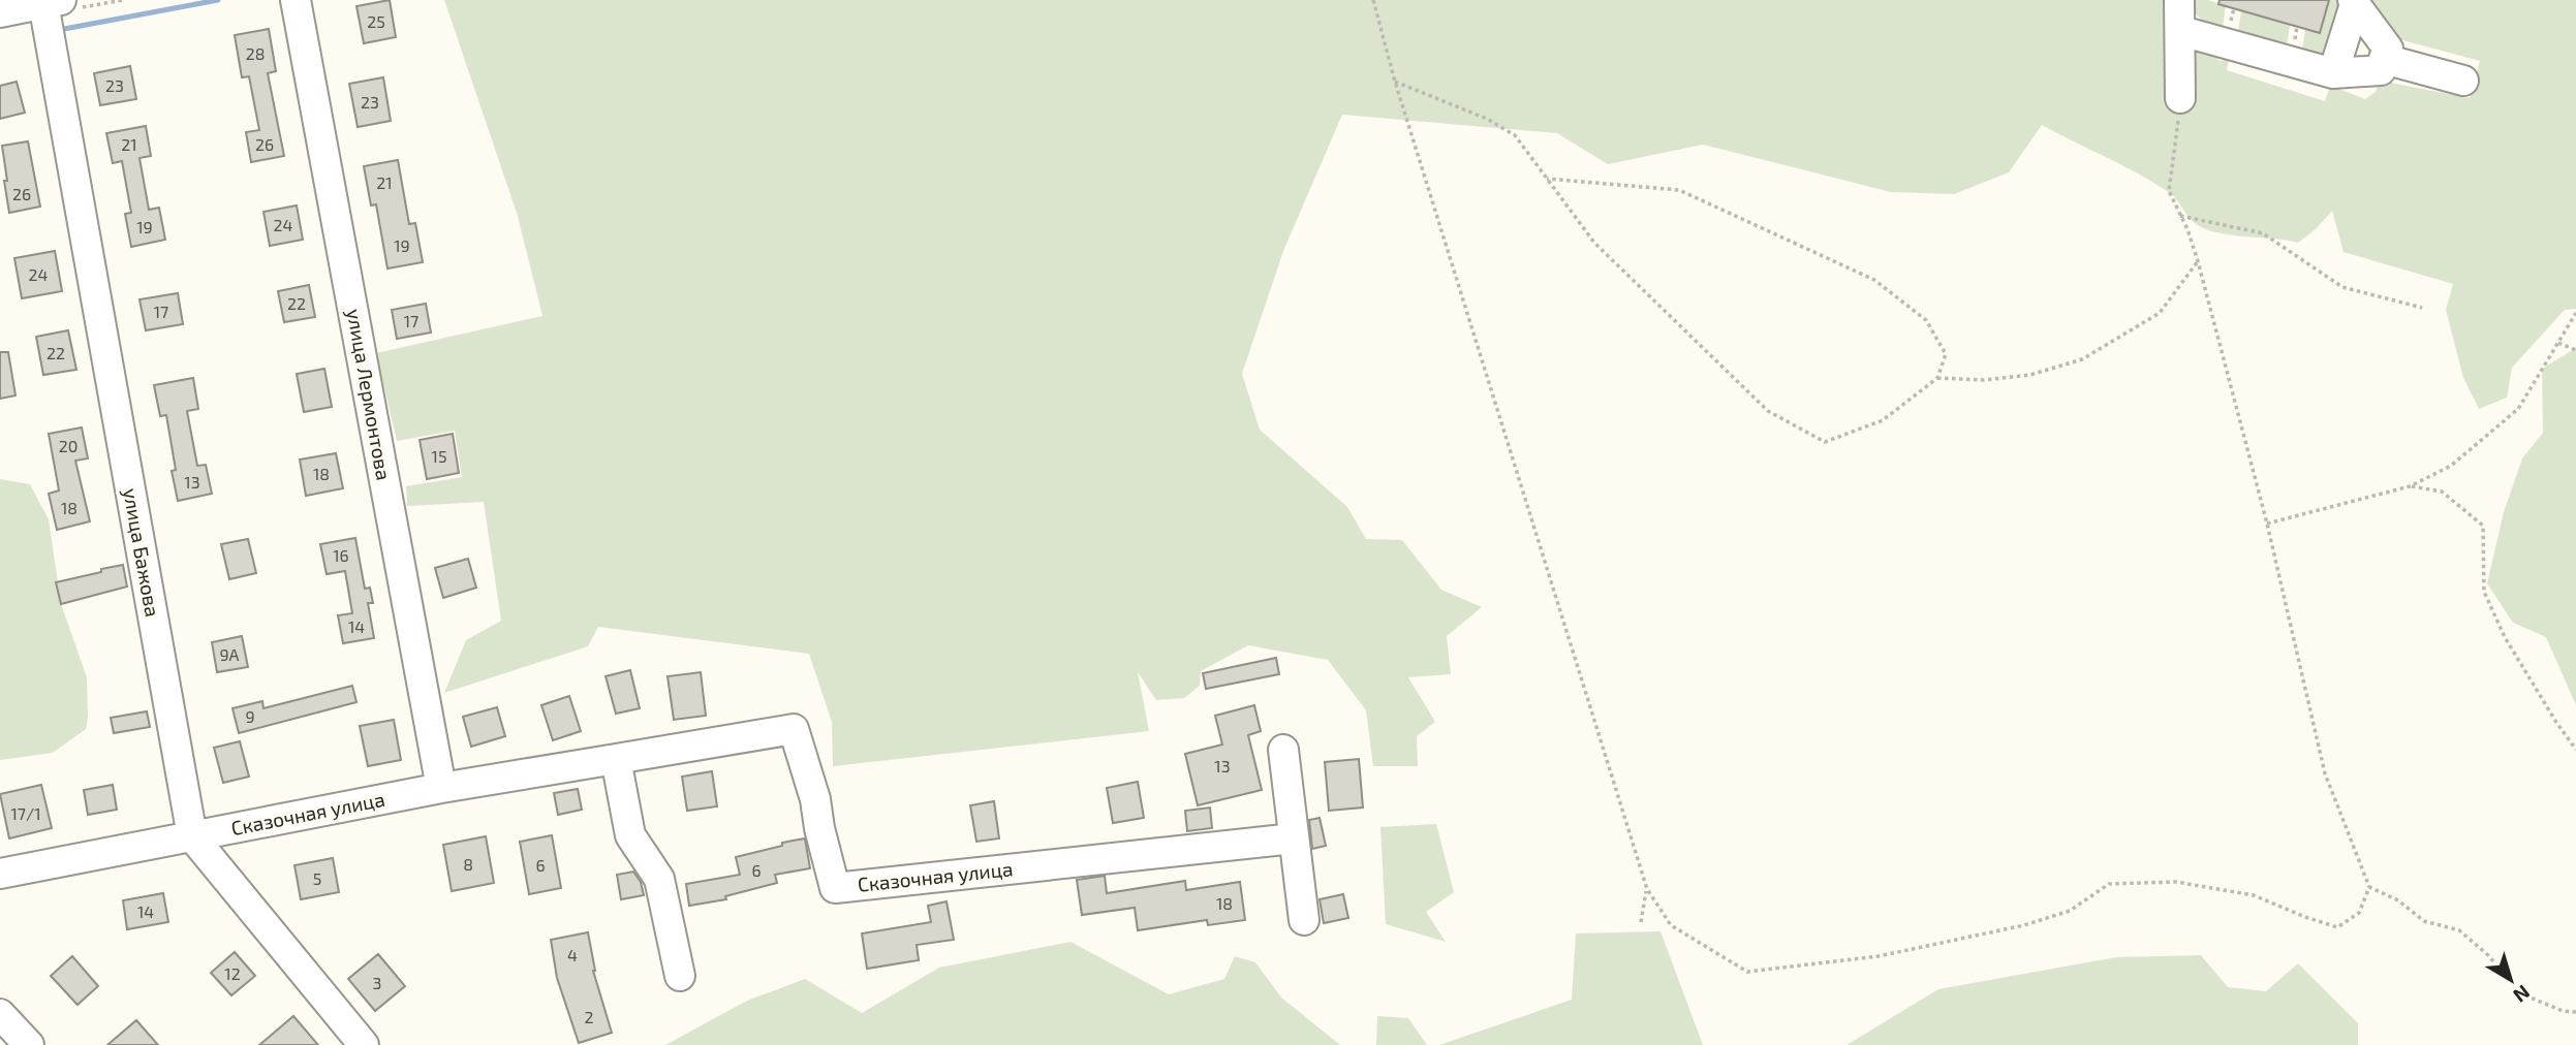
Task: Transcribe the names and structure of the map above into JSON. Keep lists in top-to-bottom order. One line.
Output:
{"streets":{"street":["улица Лермонтова","улица Бажова","Сказочная улица"]},"crossings":[["улица Лермонтова","Сказочная улица"],["улица Бажова","Сказочная улица"]],"house_numbers":["25","28","23","23","21","26","21","26","24","19","19","24","22","17","17","22","20","15","18","13","18","16","14","9А","9","13","17/1","8","6","6","5","18","14","4","12","3","2"],"north":"bottom right"}
